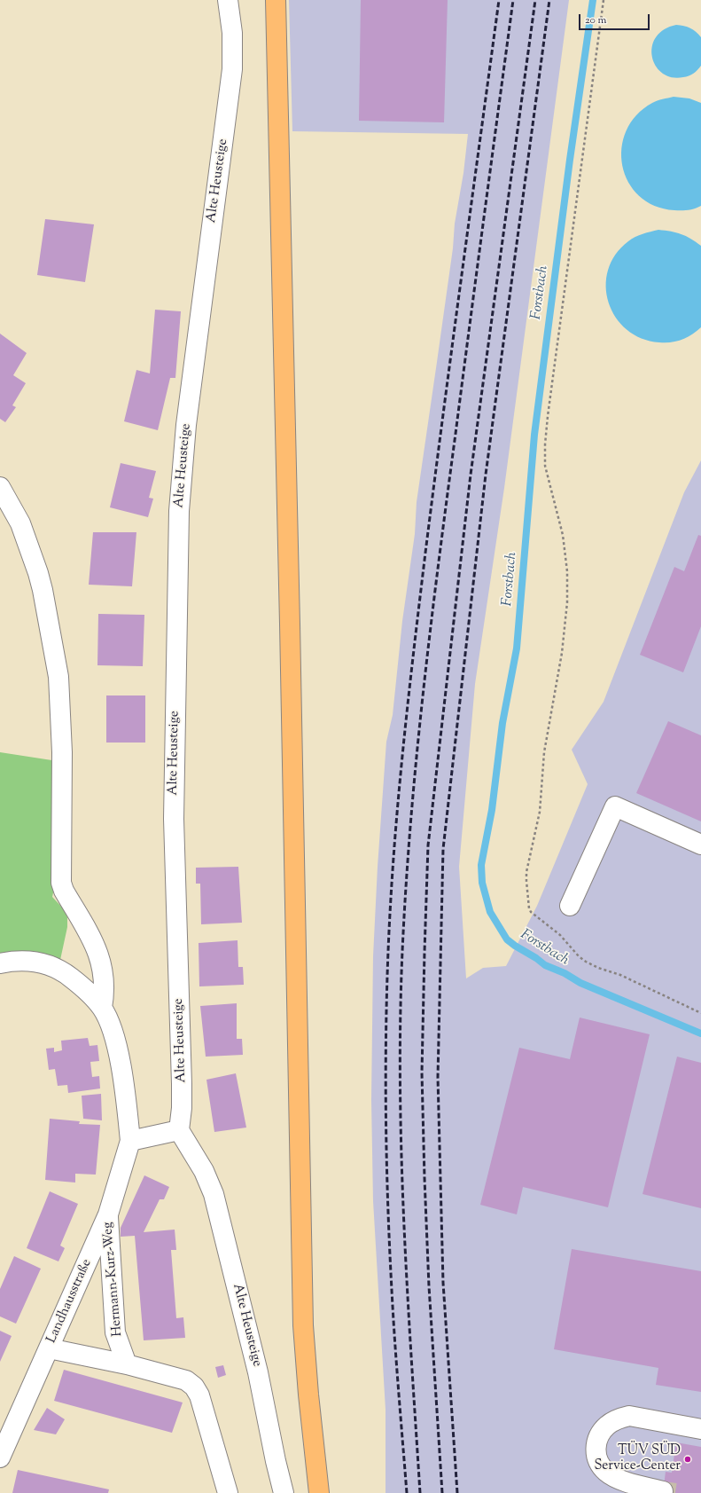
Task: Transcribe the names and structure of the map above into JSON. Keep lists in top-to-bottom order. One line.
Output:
{"streets":{"street":["Alte Heusteige","Hermann-Kurz-Weg","Landhausstraße"]},"crossings":[["Hermann-Kurz-Weg","Landhausstraße"]],"water":["Forstbach"],"places":["TÜV SÜD Service-Center"],"scale_bar":"20 m"}
